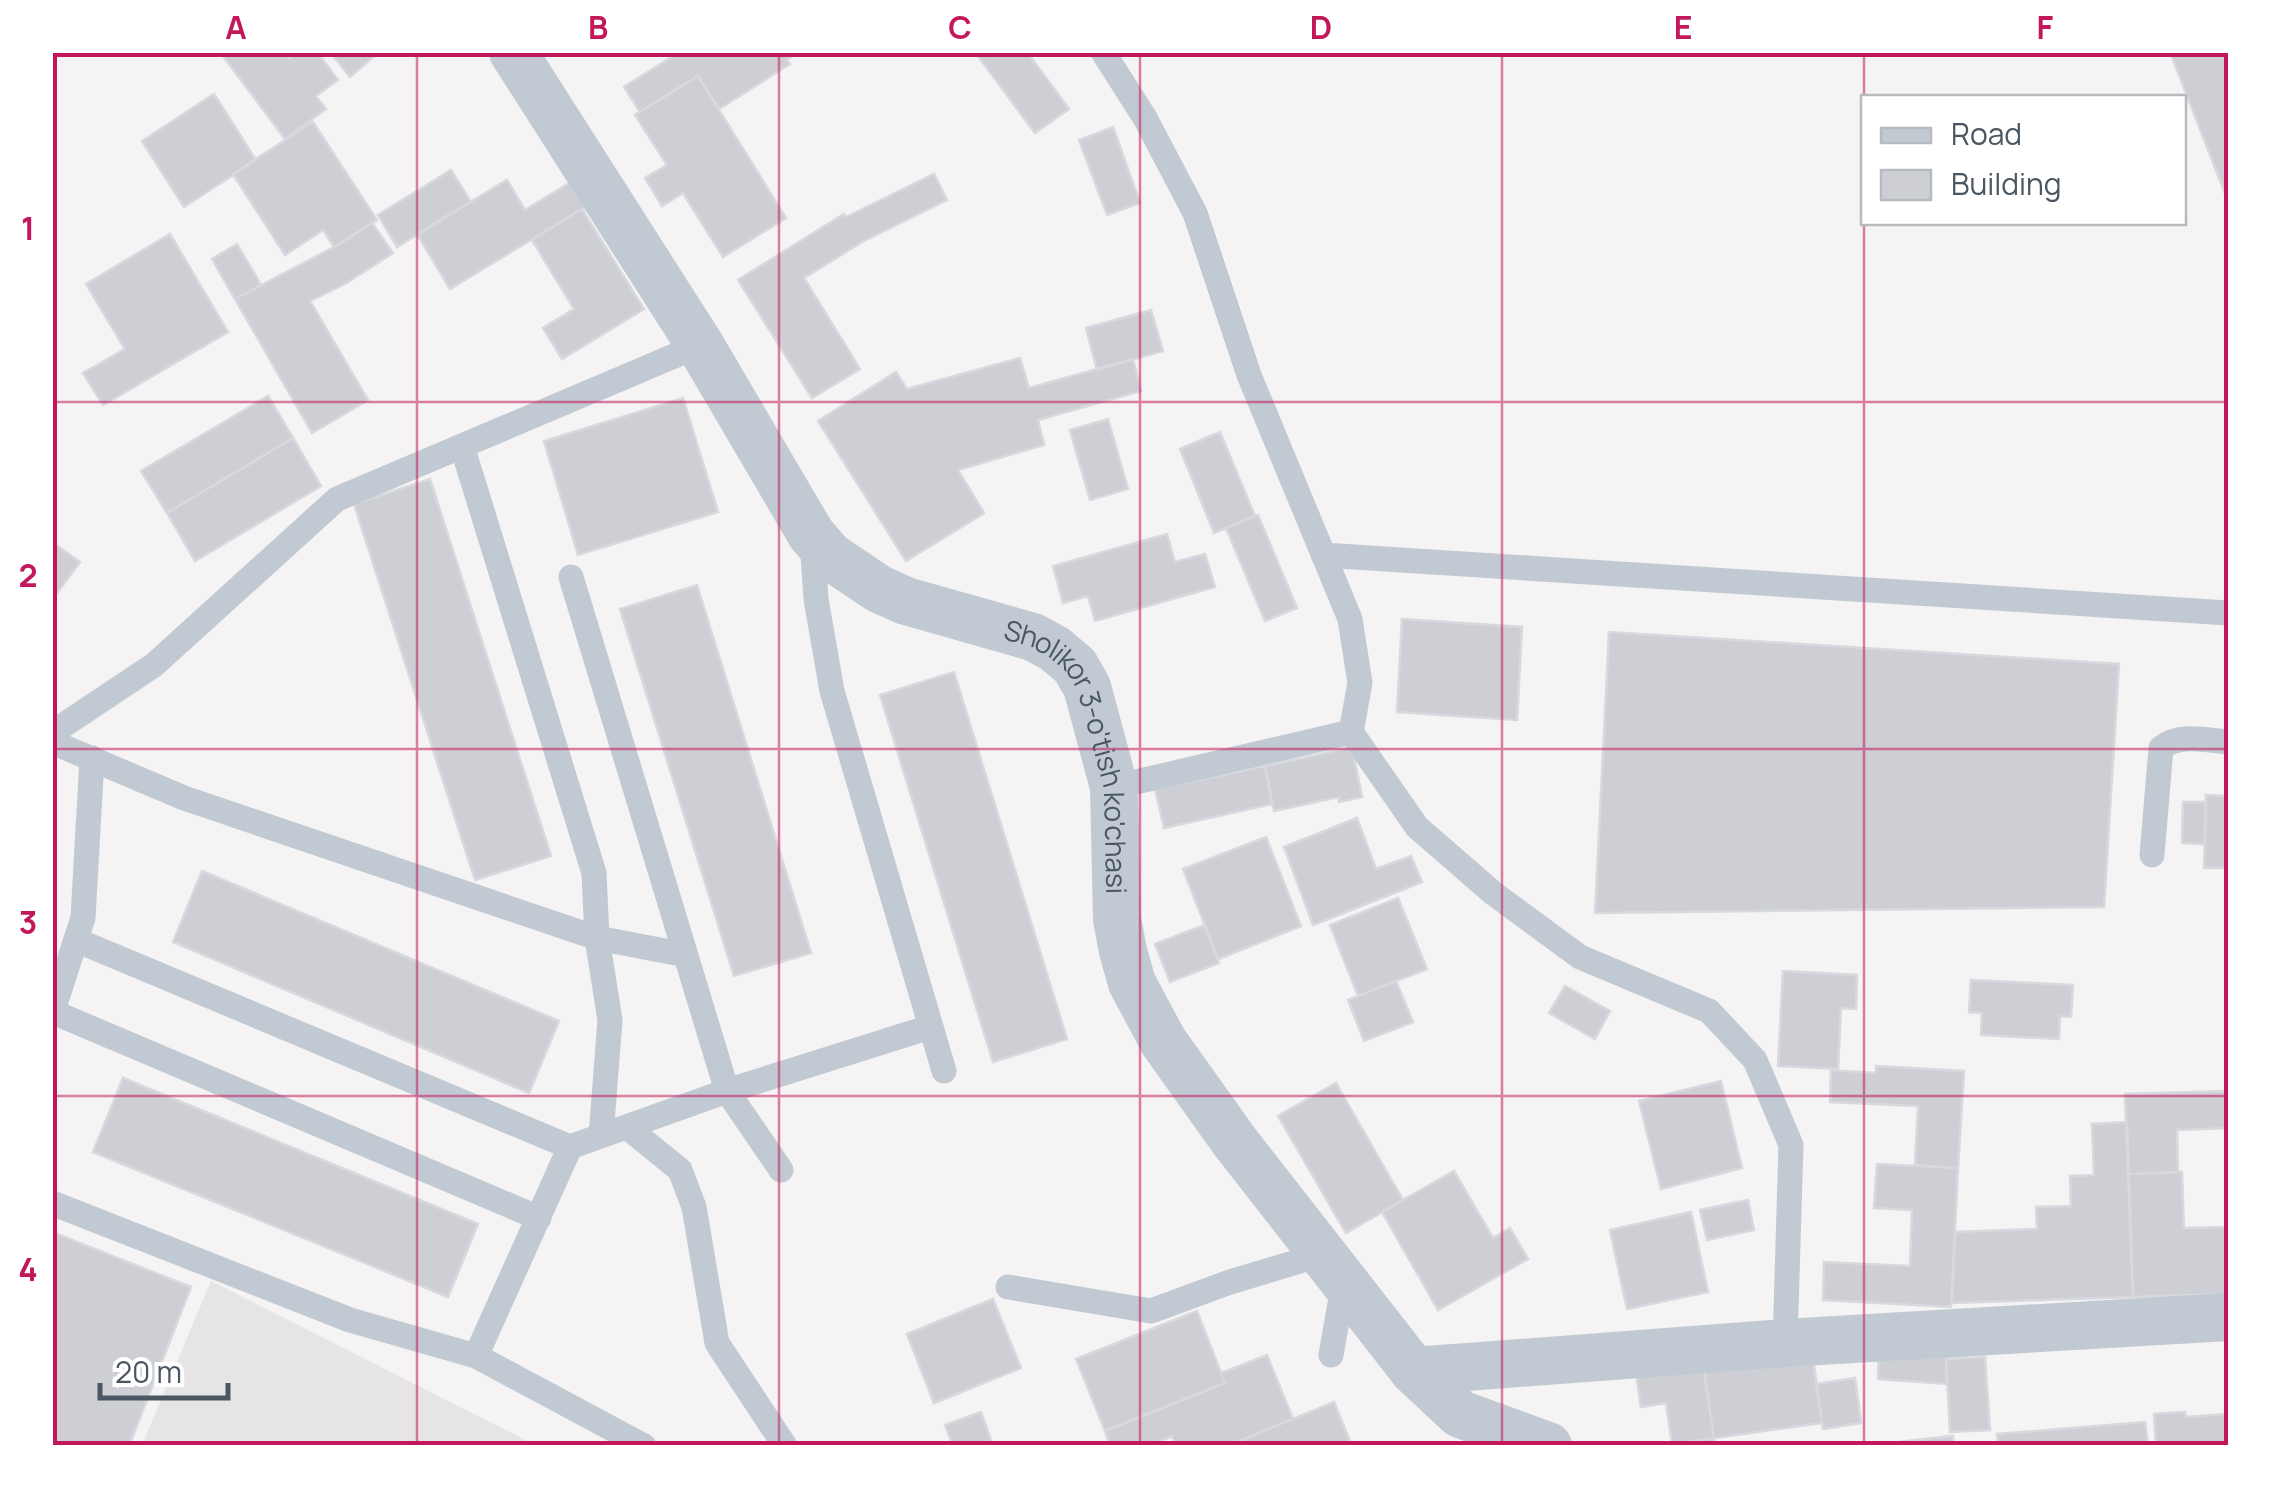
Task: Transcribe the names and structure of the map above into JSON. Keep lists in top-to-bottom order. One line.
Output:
{"streets":{"street":["Sholikor 3-o'tish ko'chasi"]},"legend":["Road","Building"],"scale_bar":"20 m","grid":{"columns":["A","B","C","D","E","F"],"rows":["1","2","3","4"]}}
